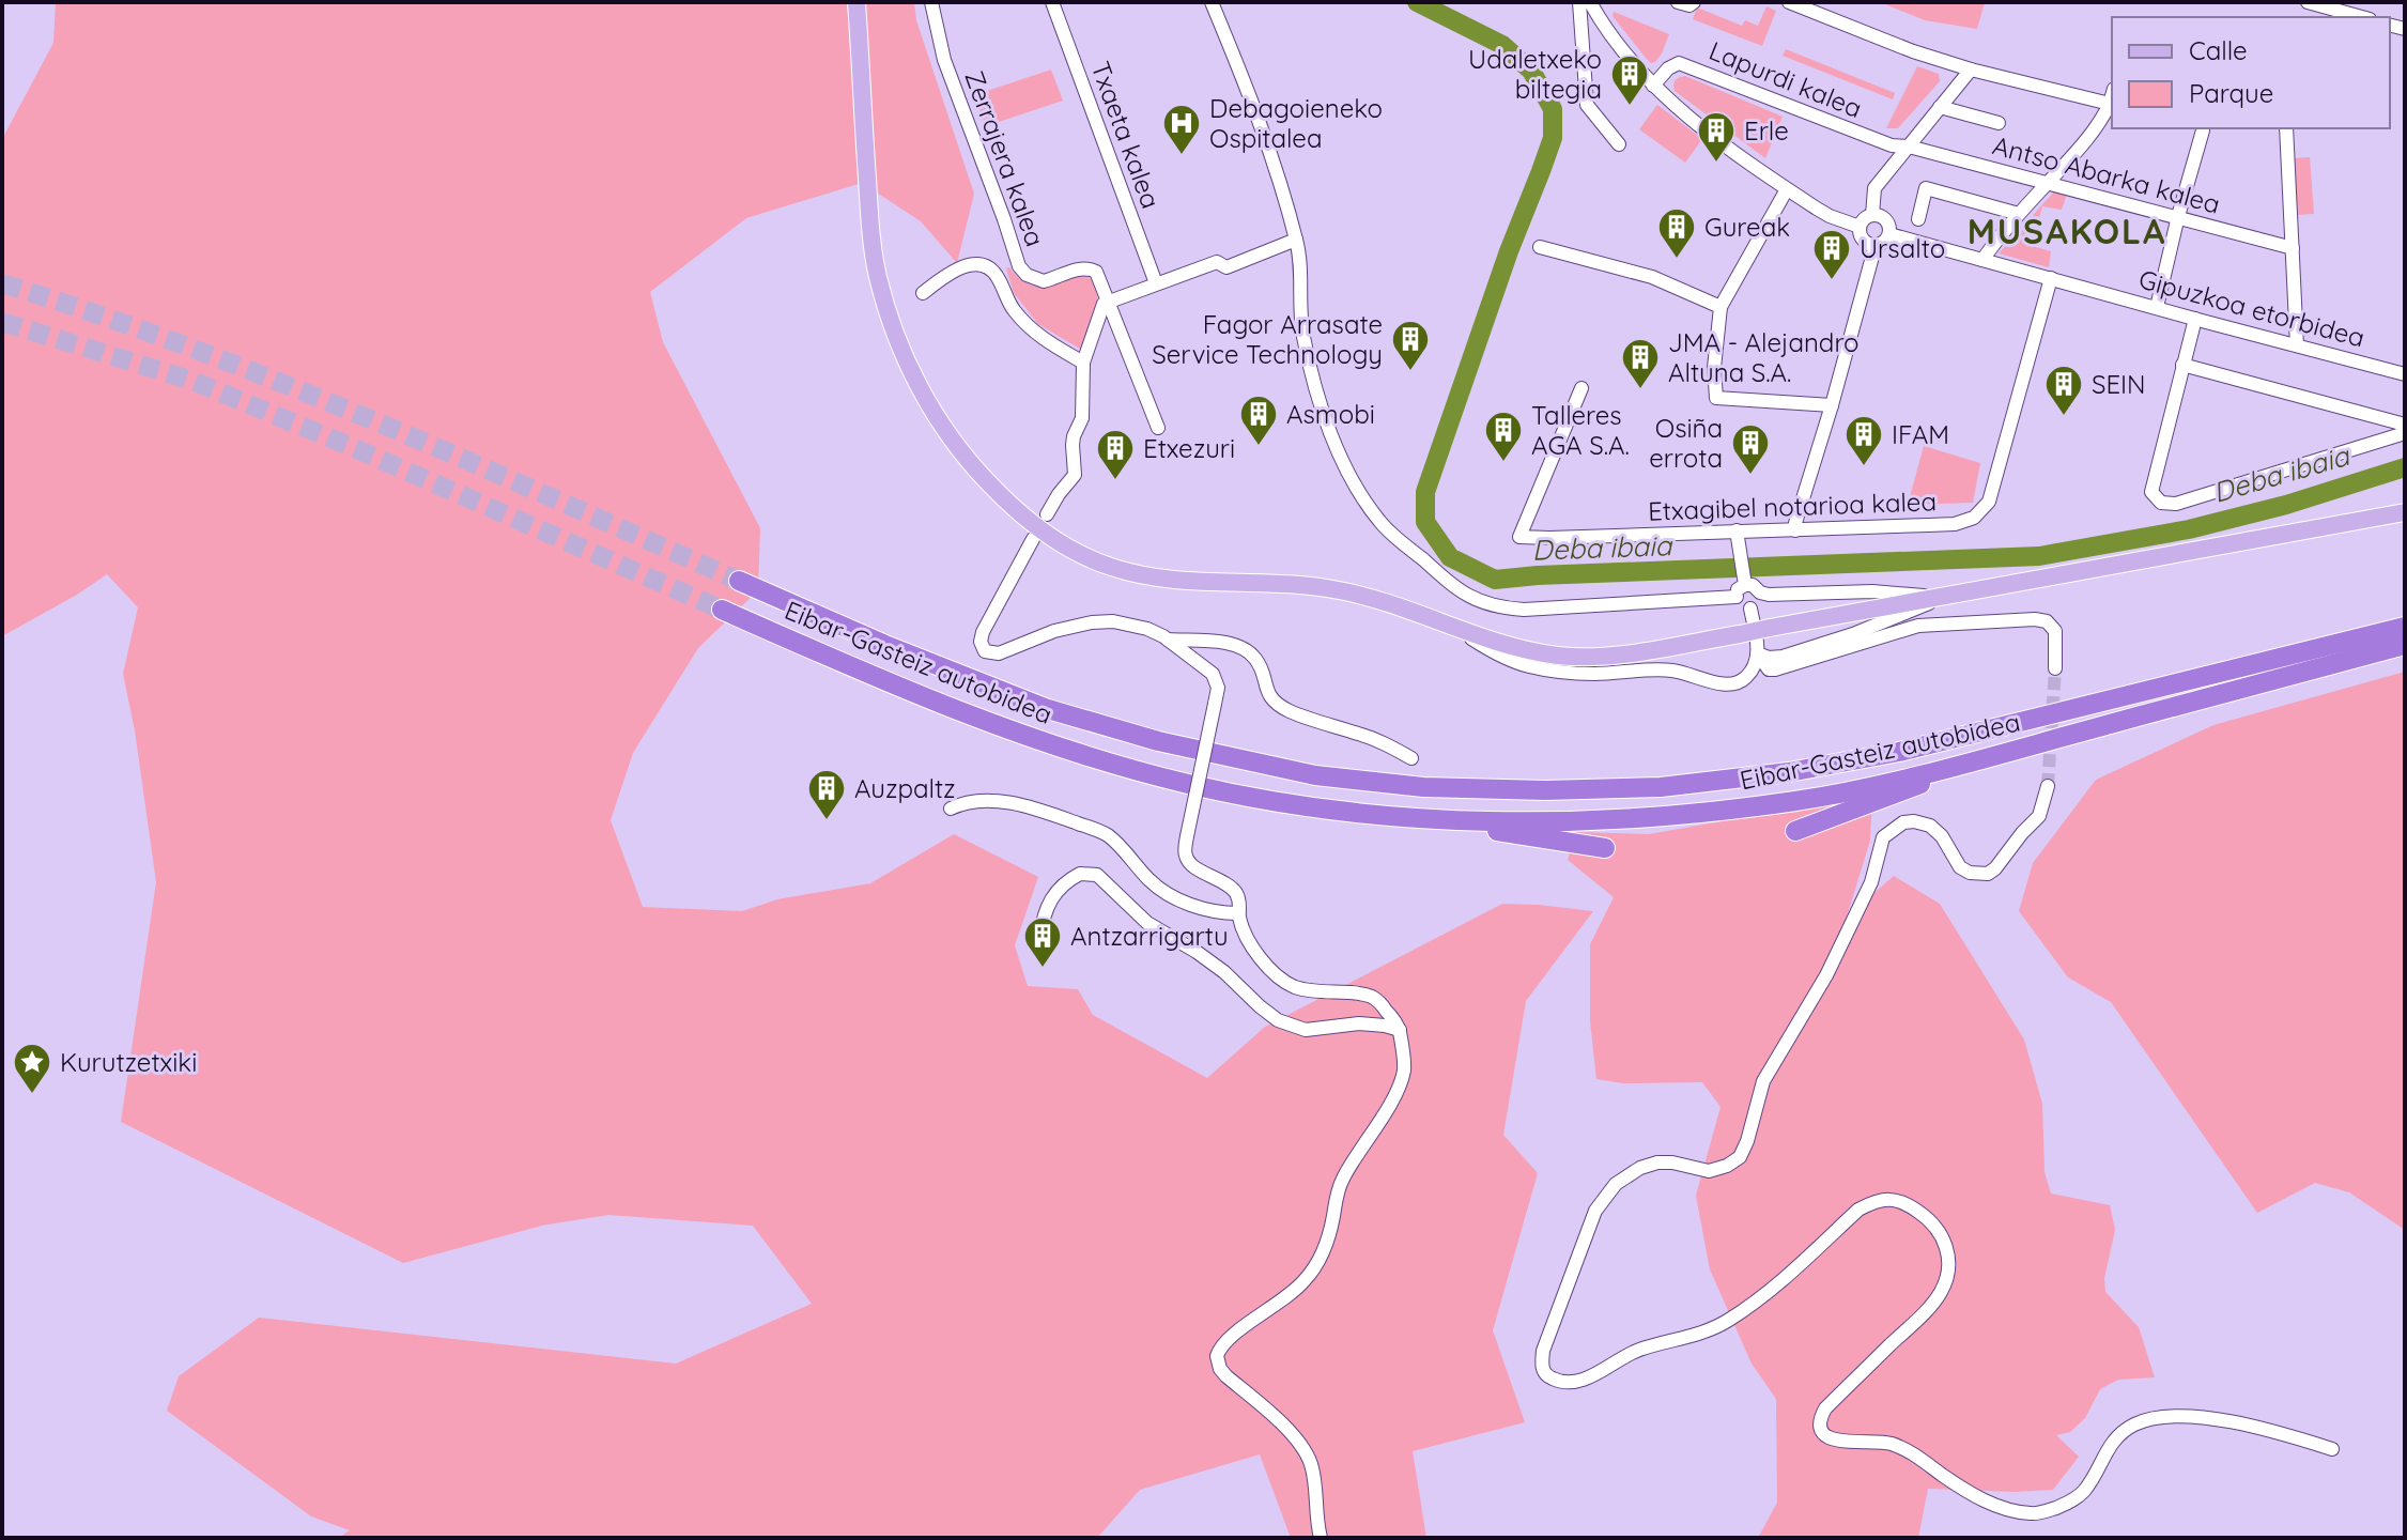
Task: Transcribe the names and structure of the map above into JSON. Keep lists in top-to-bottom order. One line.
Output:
{"streets":{"highway":["Eibar-Gasteiz autobidea"],"street":["Lapurdi kalea","Txaeta kalea","Zerrajera kalea","Antso Abarka kalea","Gipuzkoa etorbidea","Etxagibel notarioa kalea"]},"crossings":[["Lapurdi kalea","Antso Abarka kalea"],["Gipuzkoa etorbidea","Etxagibel notarioa kalea"]],"districts":["MUSAKOLA"],"water":["Deba ibaia"],"places":{"building":["Udaletxeko biltegia","Erle","Gureak","Ursalto","Fagor Arrasate Service Technology","JMA - Alejandro Altuna S.A.","SEIN","Asmobi","Talleres AGA S.A.","IFAM","Osiña errota","Etxezuri","Auzpaltz","Antzarrigartu"],"hospital":["Debagoieneko Ospitalea"],"place":["Kurutzetxiki"]},"legend":["Calle","Parque"]}
